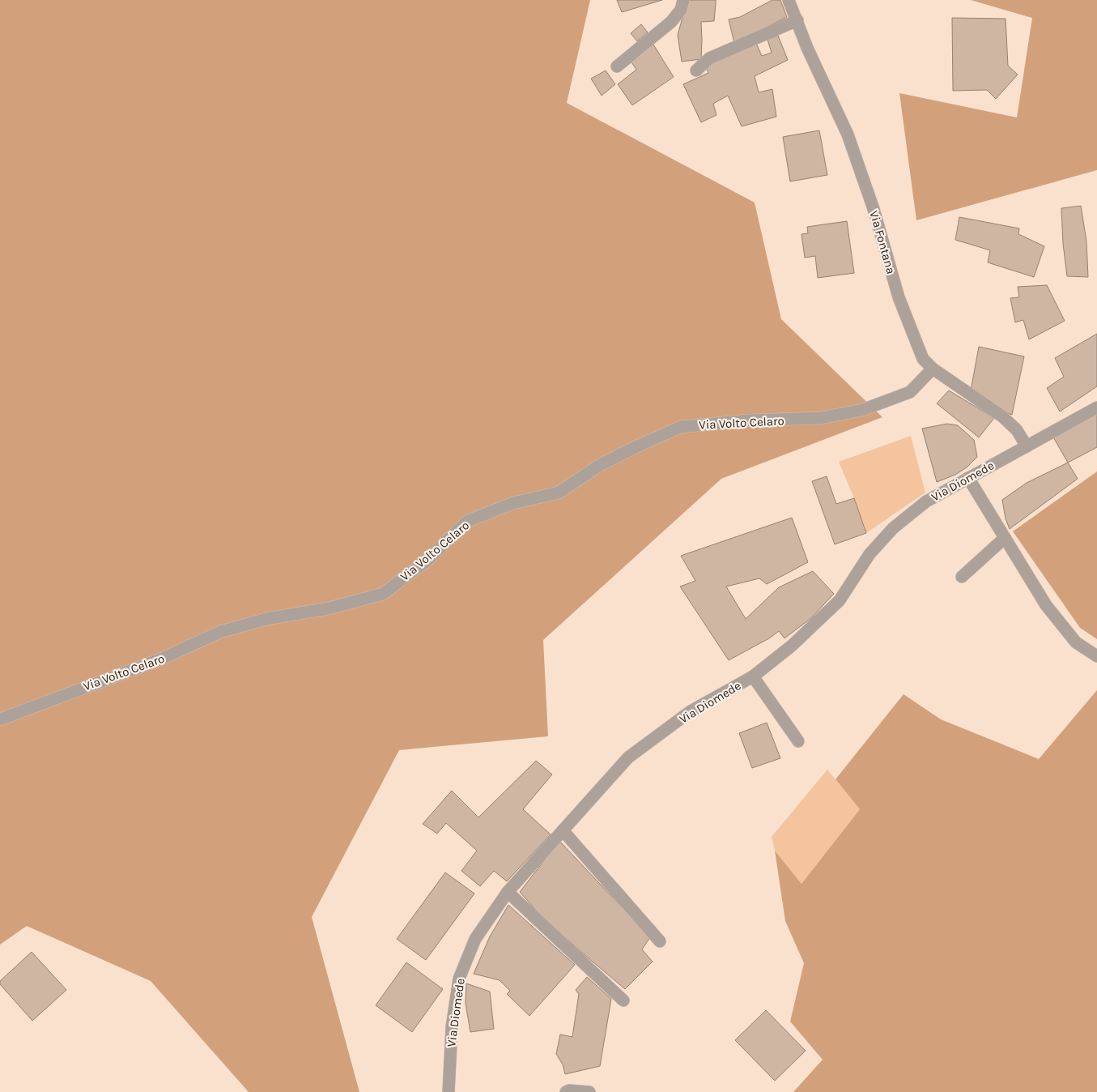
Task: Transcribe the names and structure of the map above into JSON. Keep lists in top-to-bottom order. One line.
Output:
{"streets":{"street":["Via Fontana","Via Volto Celaro","Via Diomede"]},"crossings":[["Via Fontana","Via Volto Celaro"],["Via Fontana","Via Diomede"]]}
